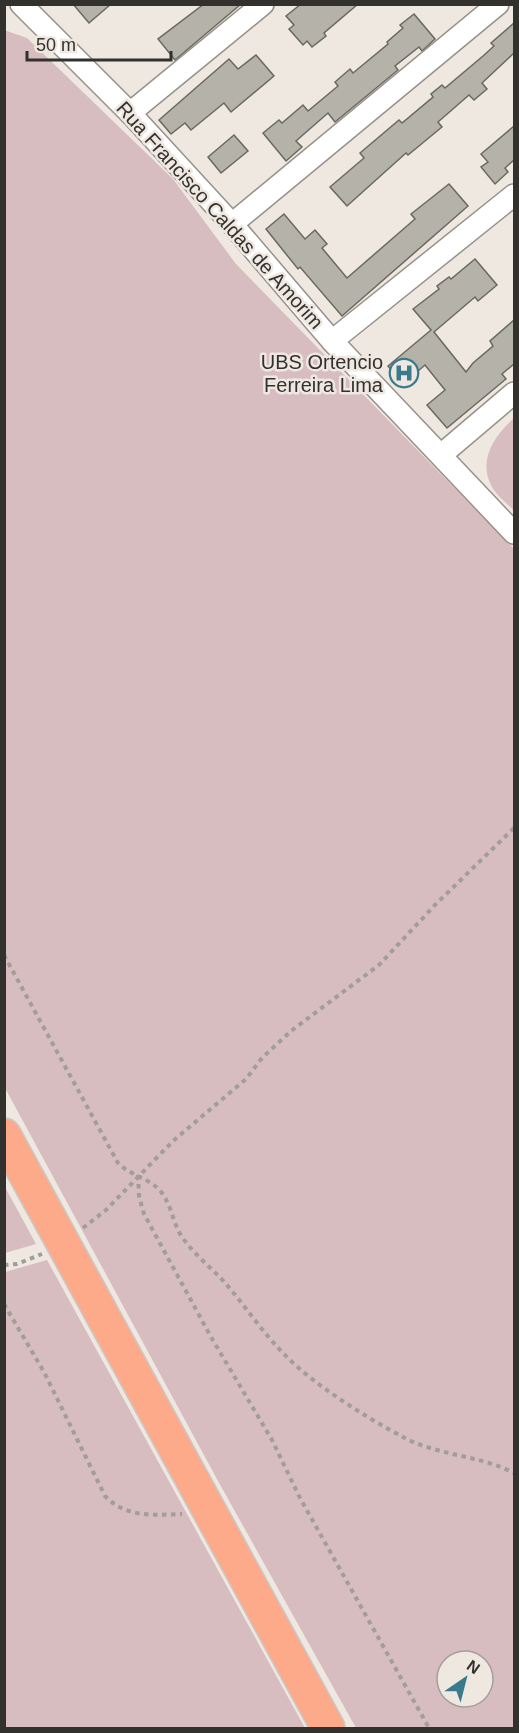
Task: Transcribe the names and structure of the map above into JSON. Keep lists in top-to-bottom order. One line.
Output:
{"streets":{"street":["Rua Francisco Caldas de Amorim"]},"places":{"hospital":["UBS Ortencio Ferreira Lima"]},"scale_bar":"50 m","north":"top right"}
